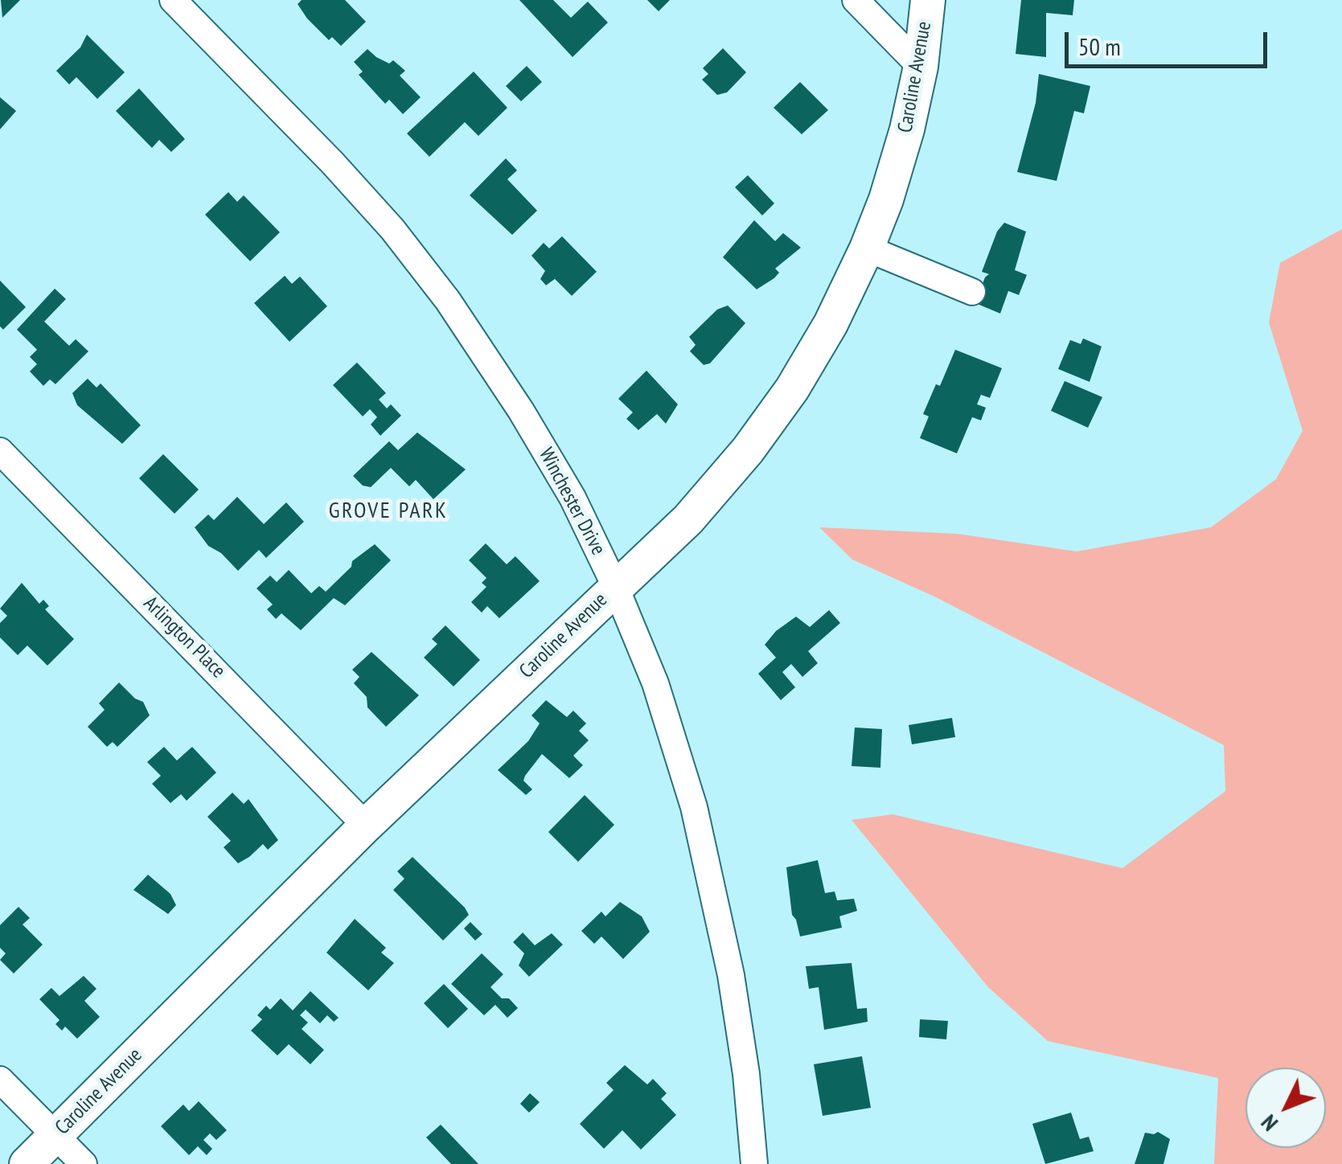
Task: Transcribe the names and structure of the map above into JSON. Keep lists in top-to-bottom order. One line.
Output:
{"streets":{"street":["Caroline Avenue","Winchester Drive","Arlington Place"]},"crossings":[["Caroline Avenue","Winchester Drive"],["Caroline Avenue","Arlington Place"]],"districts":["GROVE PARK"],"scale_bar":"50 m","north":"bottom left"}
